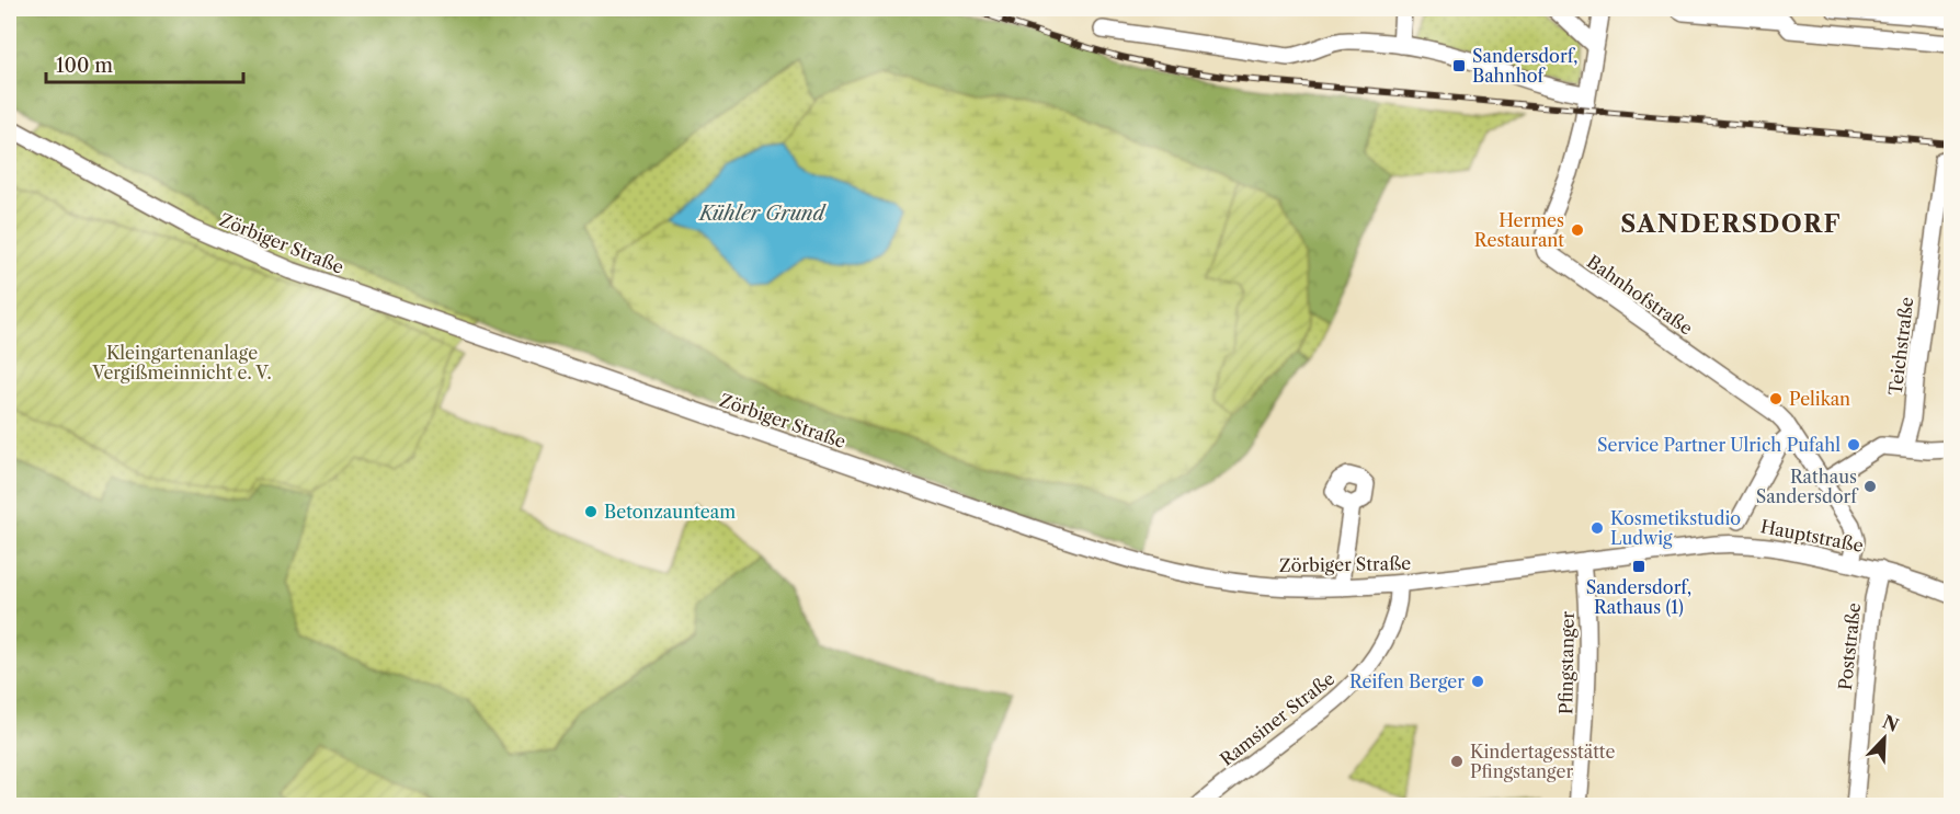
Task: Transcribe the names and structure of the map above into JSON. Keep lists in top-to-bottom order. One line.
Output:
{"streets":{"street":["Zörbiger Straße","Bahnhofstraße","Teichstraße","Hauptstraße","Poststraße","Pfingstanger","Ramsiner Straße"]},"crossings":[["Zörbiger Straße","Hauptstraße"],["Zörbiger Straße","Pfingstanger"],["Zörbiger Straße","Ramsiner Straße"],["Bahnhofstraße","Hauptstraße"],["Hauptstraße","Poststraße"],["Hauptstraße","Pfingstanger"]],"districts":["SANDERSDORF"],"water":["Kühler Grund"],"parks":["Kleingartenanlage Vergißmeinnicht e. V."],"places":{"transit":["Sandersdorf, Bahnhof","Sandersdorf, Rathaus (1)"],"other":["Hermes Restaurant","Pelikan","Service Partner Ulrich Pufahl","Rathaus Sandersdorf","Betonzaunteam","Kosmetikstudio Ludwig","Reifen Berger","Kindertagesstätte Pfingstanger"]},"scale_bar":"100 m","north":"top right"}
